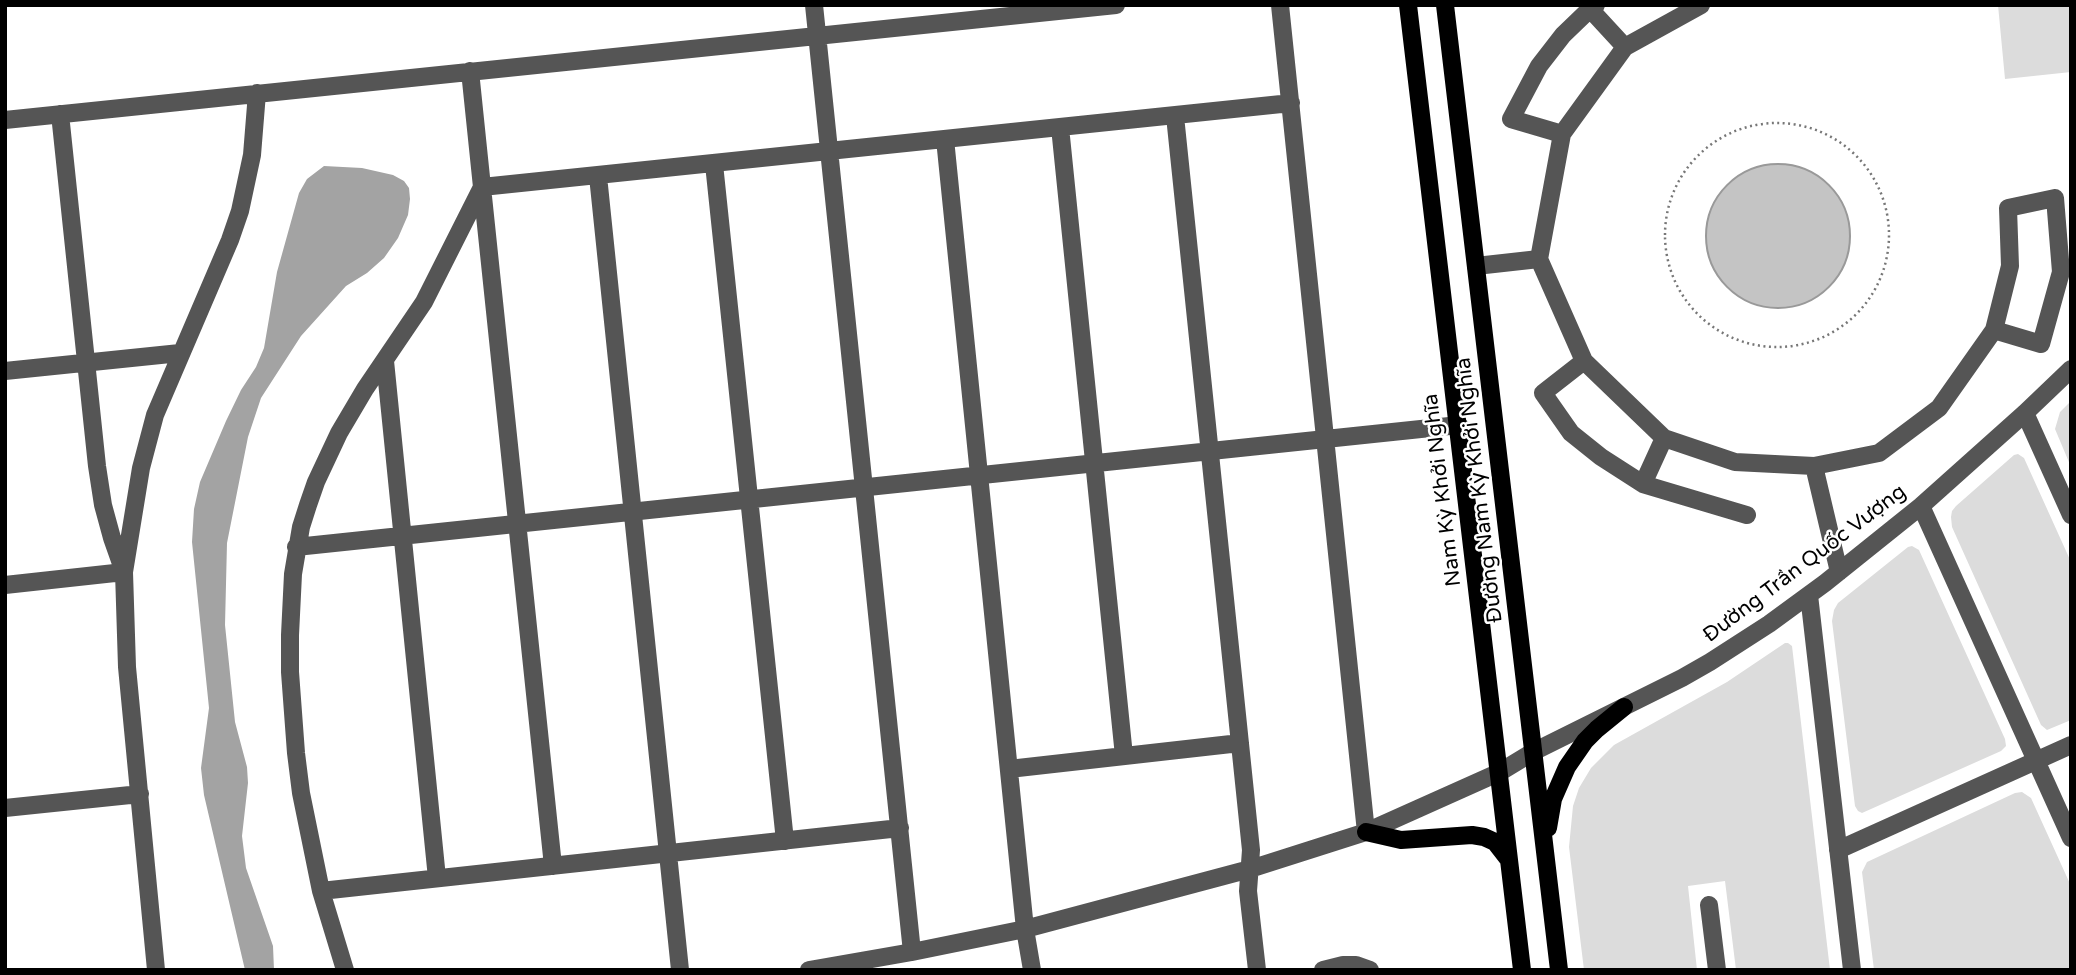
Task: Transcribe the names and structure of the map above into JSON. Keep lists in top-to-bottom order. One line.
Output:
{"streets":{"main road":["Nam Kỳ Khởi Nghĩa","Đường Nam Kỳ Khởi Nghĩa"],"street":["Đường Trần Quốc Vượng"]},"crossings":[["Nam Kỳ Khởi Nghĩa","Đường Trần Quốc Vượng"],["Đường Nam Kỳ Khởi Nghĩa","Đường Trần Quốc Vượng"]]}
